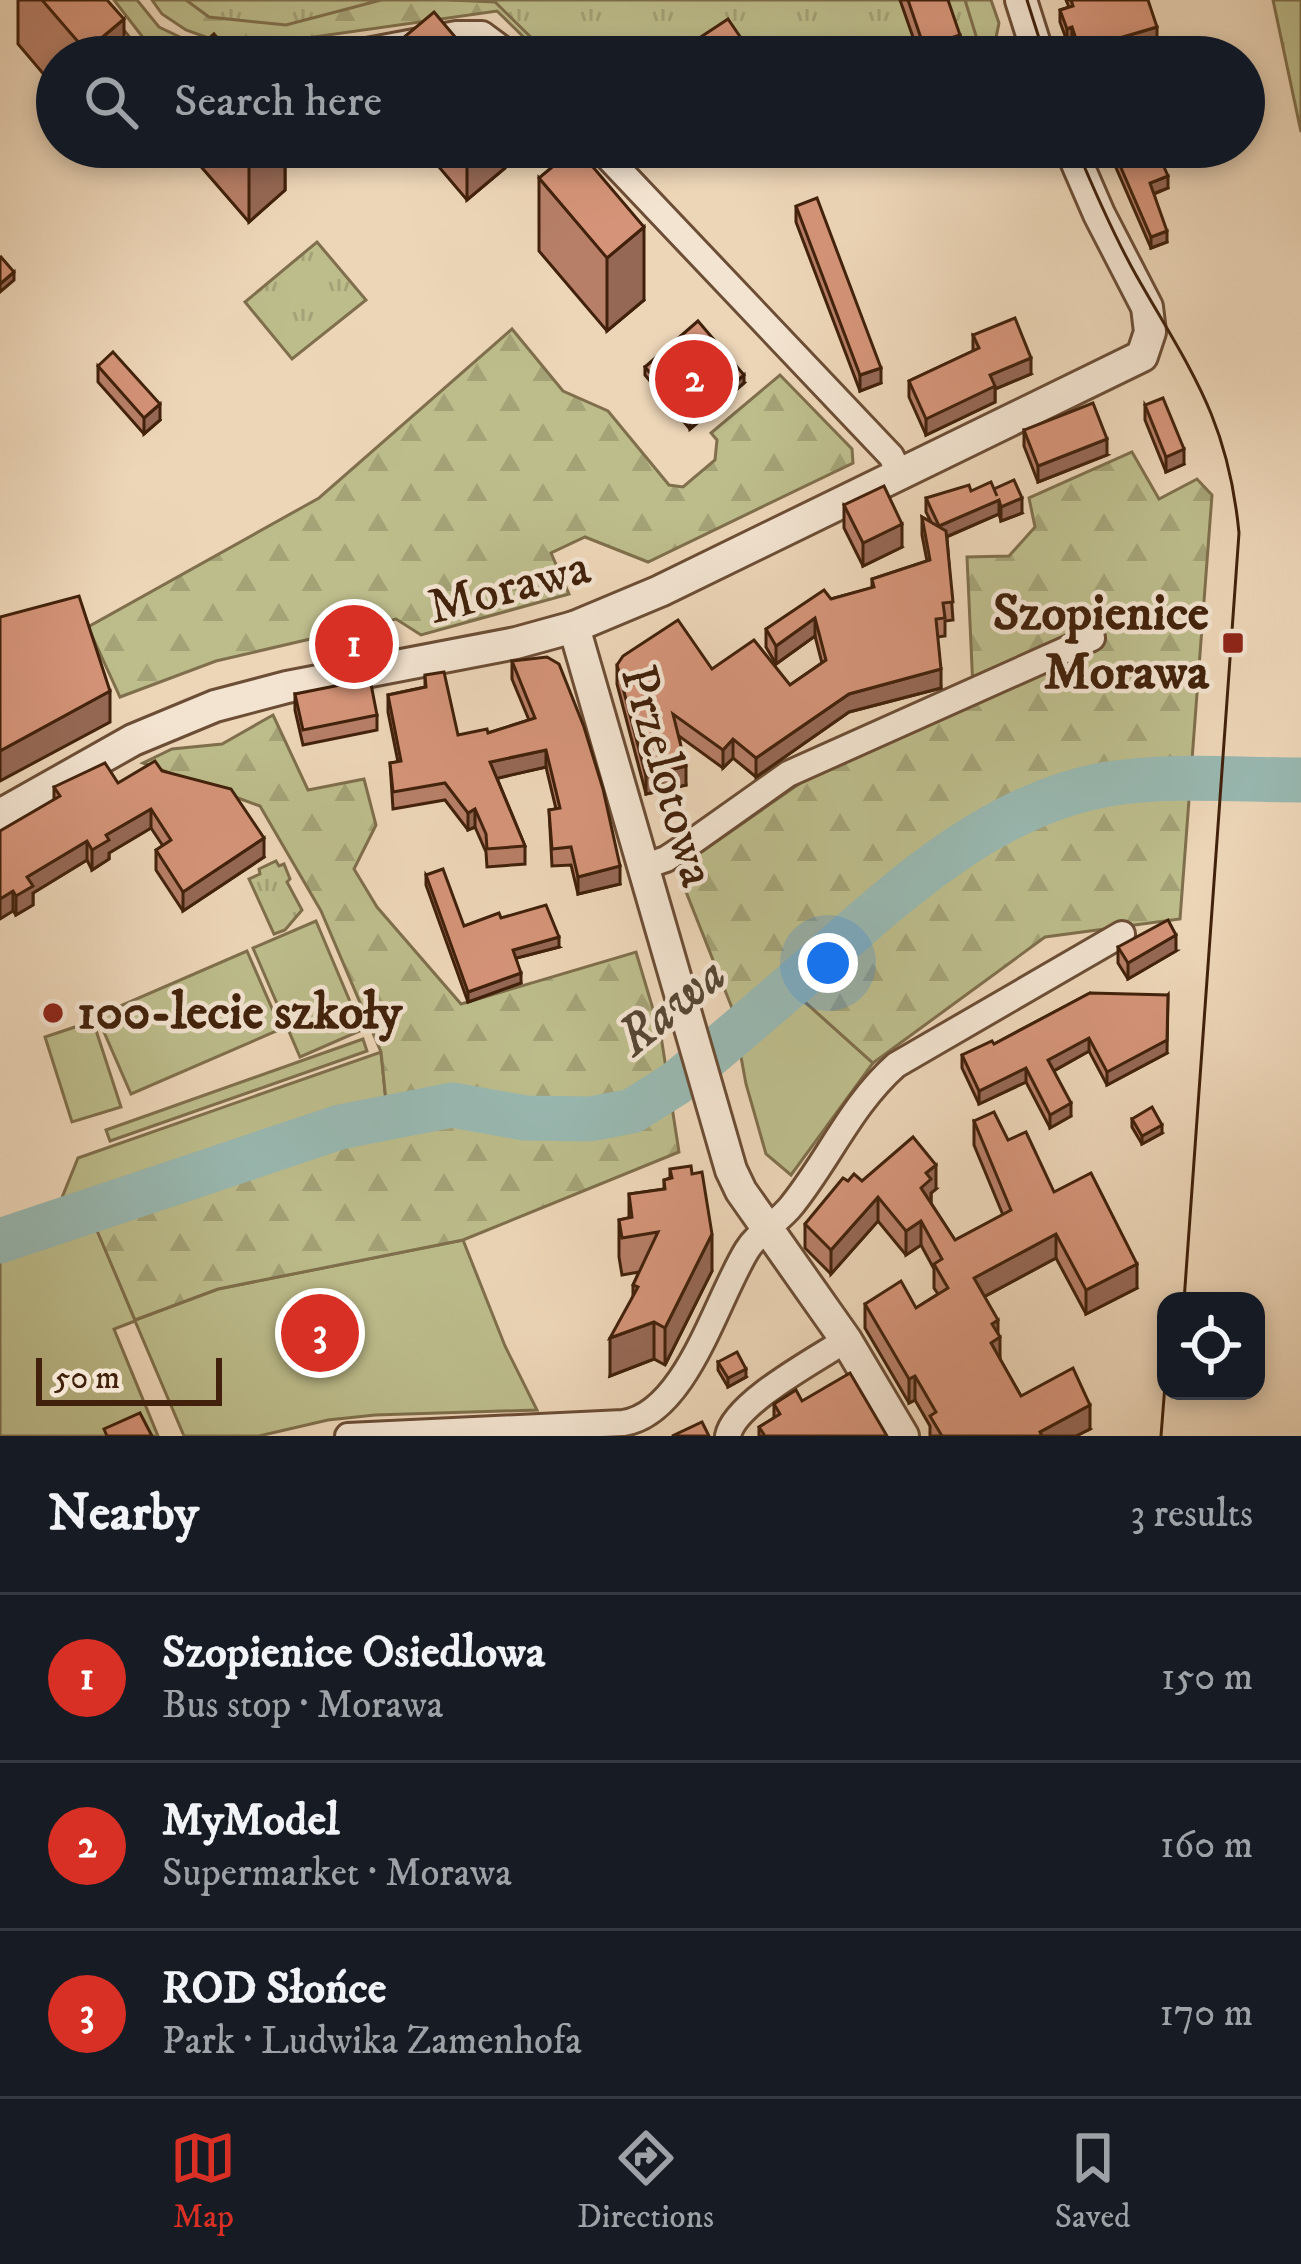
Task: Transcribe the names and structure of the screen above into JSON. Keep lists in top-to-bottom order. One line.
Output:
{"streets":{"street":["Morawa","Przelotowa"]},"crossings":[["Morawa","Przelotowa"]],"water":["Rawa"],"places":{"transit":["Szopienice Morawa"],"other":["100-lecie szkoły"]},"scale_bar":"50 m","page":{"search":"Search here","pins":["2","1","3"],"scale":"50 m","heading":["Nearby","3 results"],"list":[{"mark":"1","name":"Szopienice Osiedlowa","note":"Bus stop · Morawa","value":"150 m"},{"mark":"2","name":"MyModel","note":"Supermarket · Morawa","value":"160 m"},{"mark":"3","name":"ROD Słońce","note":"Park · Ludwika Zamenhofa","value":"170 m"}],"nav":["Map","Directions","Saved"]}}
